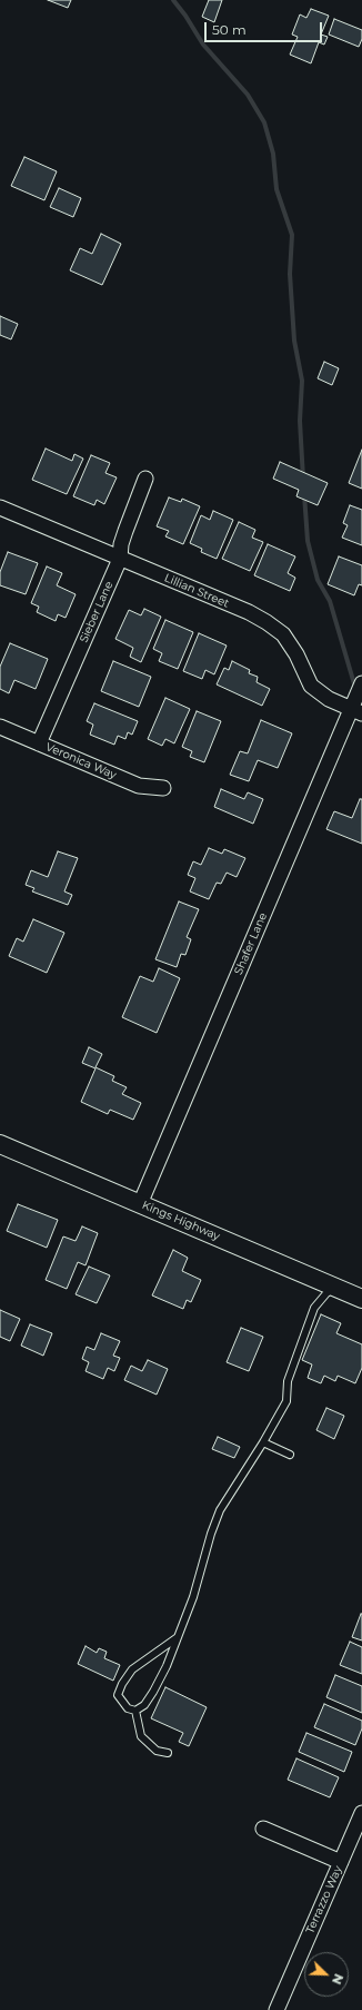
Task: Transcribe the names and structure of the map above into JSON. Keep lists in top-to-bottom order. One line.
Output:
{"streets":{"street":["Lillian Street","Sieber Lane","Veronica Way","Shafer Lane","Kings Highway","Terrazzo Way"]},"crossings":[["Lillian Street","Sieber Lane"],["Lillian Street","Shafer Lane"],["Sieber Lane","Veronica Way"],["Shafer Lane","Kings Highway"]],"scale_bar":"50 m","north":"bottom right"}
